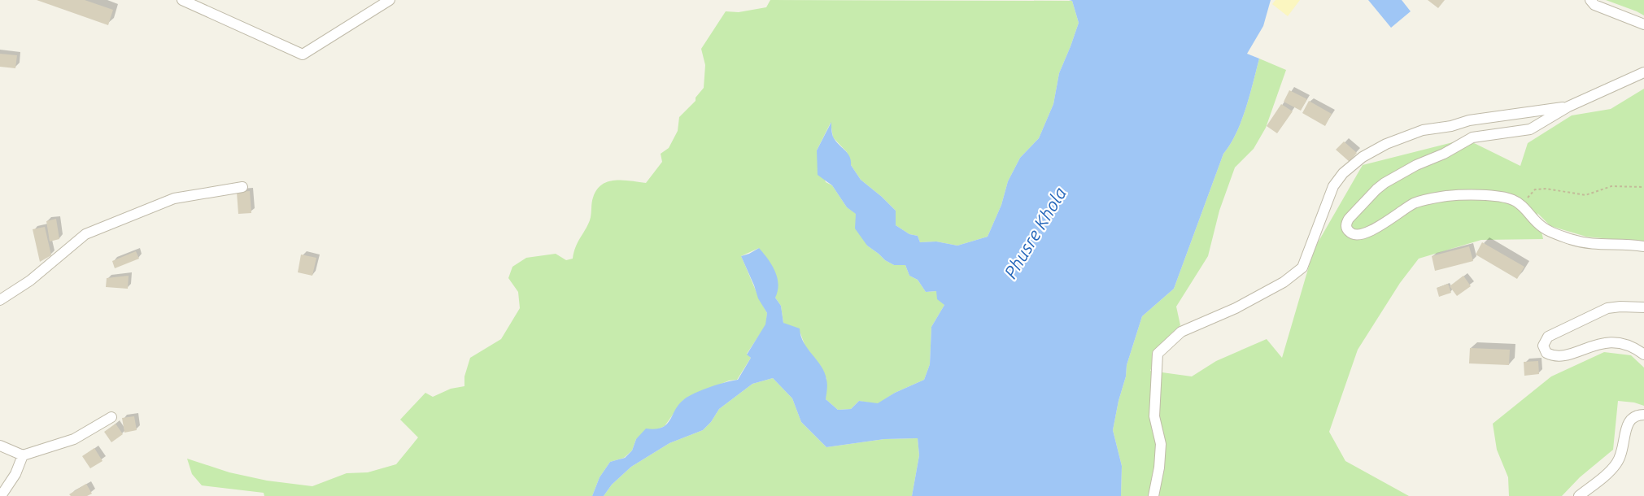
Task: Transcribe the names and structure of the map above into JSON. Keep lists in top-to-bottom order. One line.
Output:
{"water":["Phusre Khola"]}
